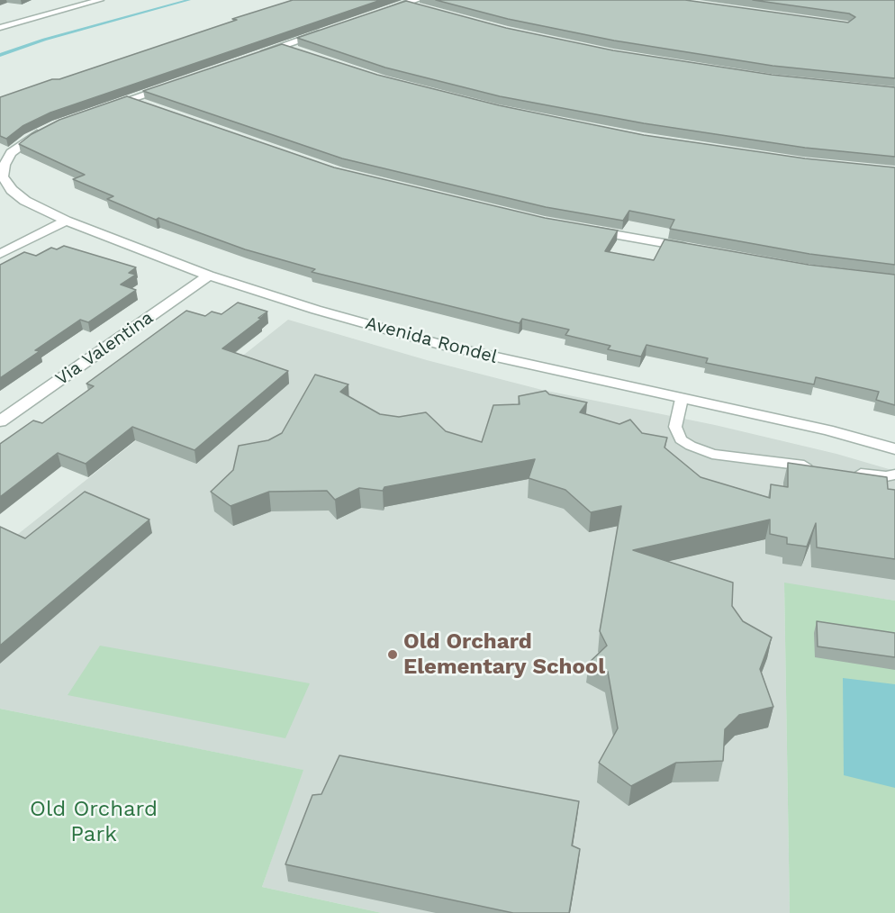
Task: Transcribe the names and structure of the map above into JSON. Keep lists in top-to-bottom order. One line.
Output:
{"streets":{"street":["Avenida Rondel","Via Valentina"]},"crossings":[["Avenida Rondel","Via Valentina"]],"parks":["Old Orchard Park"],"places":["Old Orchard Elementary School"]}
